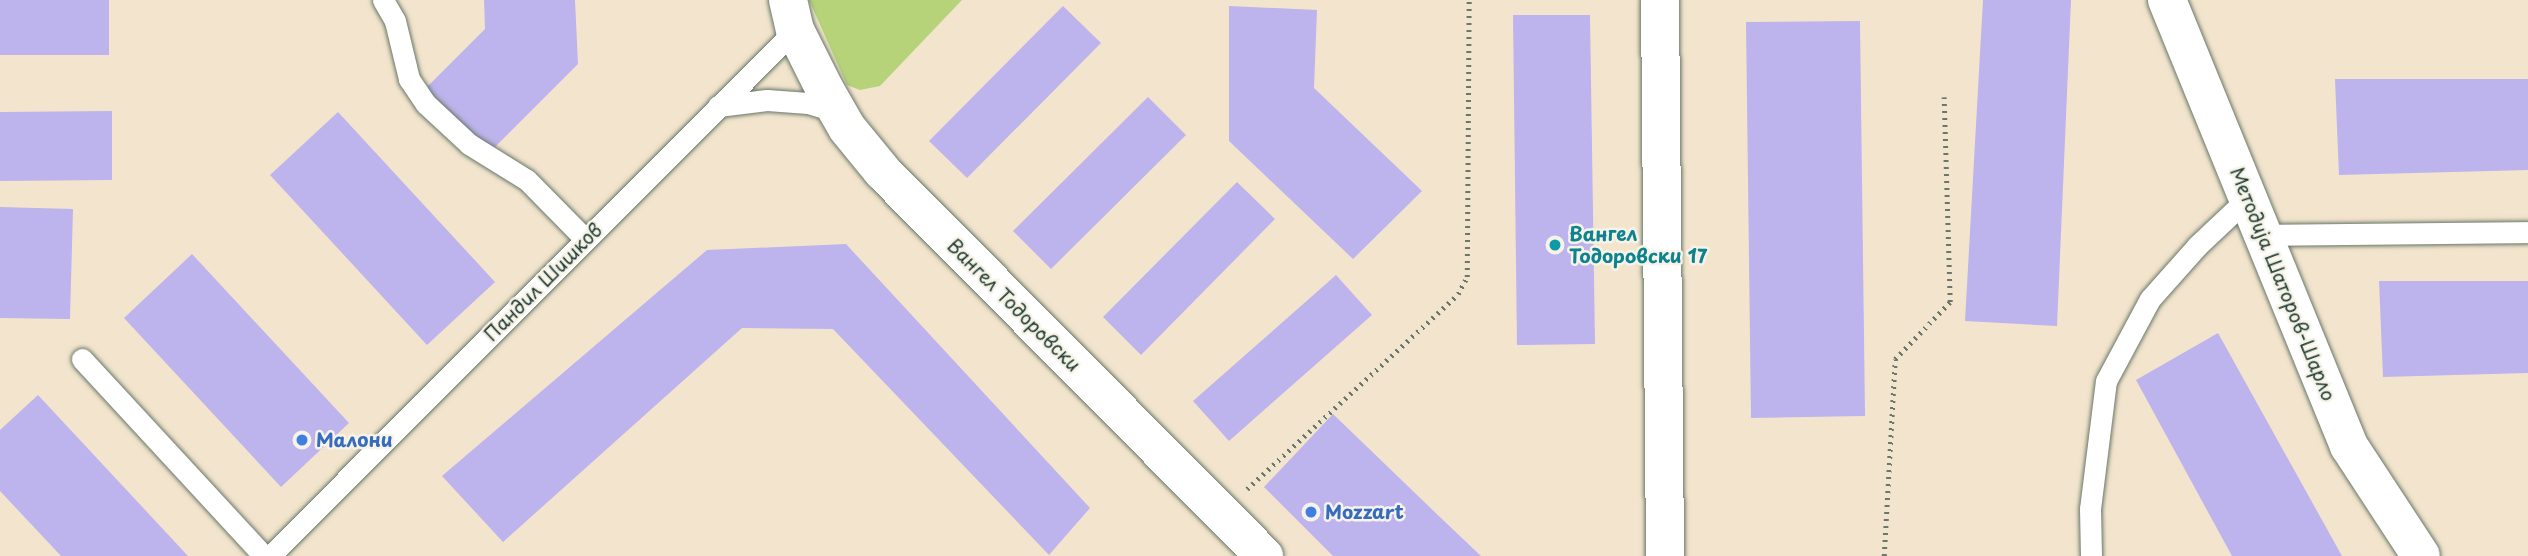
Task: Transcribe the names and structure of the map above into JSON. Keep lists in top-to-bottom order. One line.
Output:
{"streets":{"street":["Методија Шаторов-Шарло","Вангел Тодоровски"],"lane":["Пандил Шишков"]},"crossings":[["Пандил Шишков","Вангел Тодоровски"]],"places":["Вангел Тодоровски 17","Малони","Mozzart"]}
